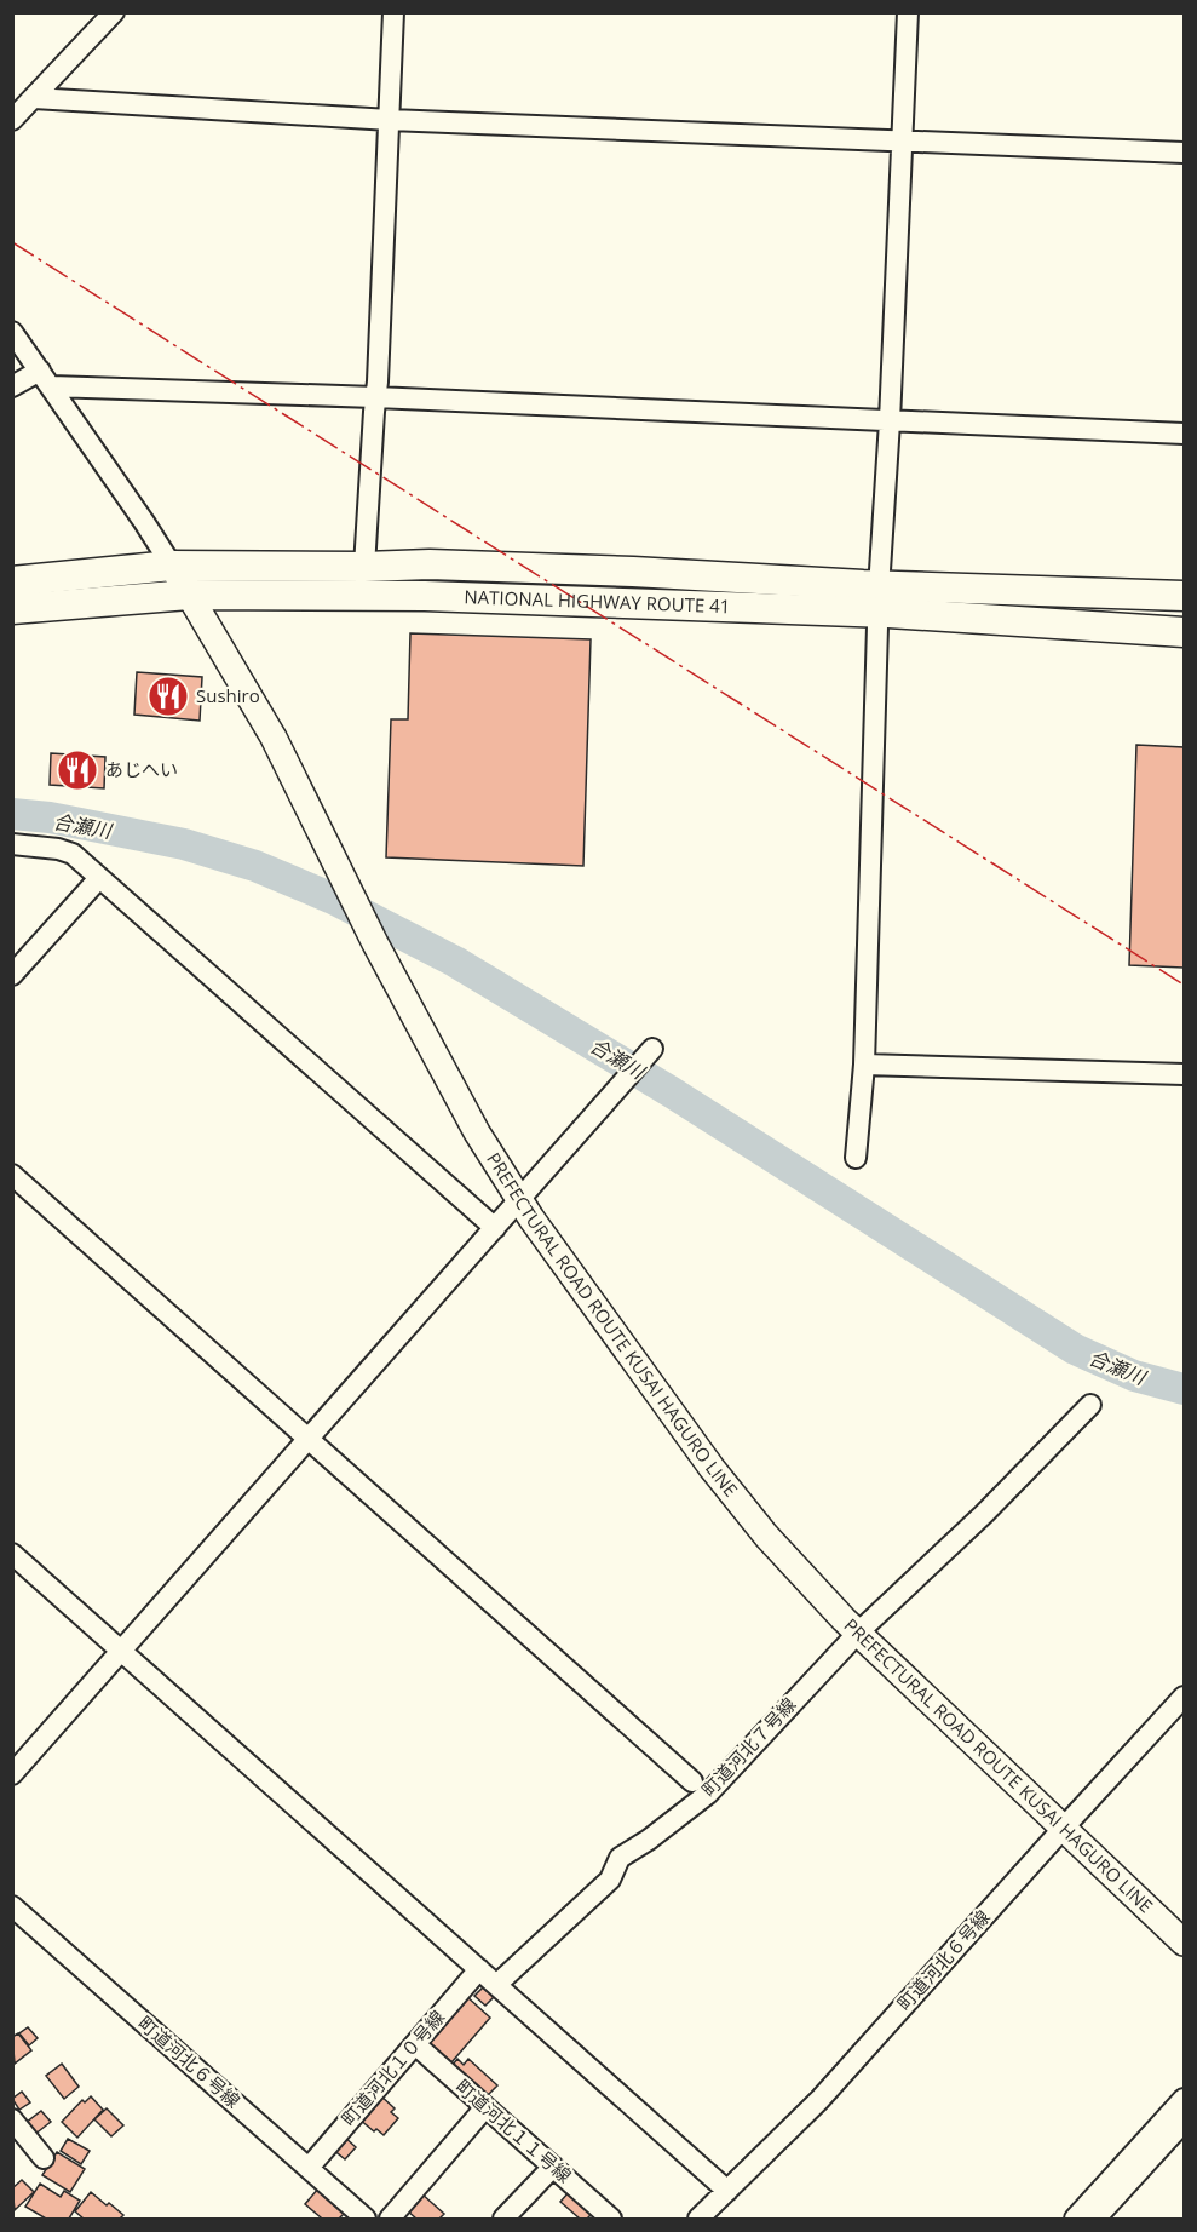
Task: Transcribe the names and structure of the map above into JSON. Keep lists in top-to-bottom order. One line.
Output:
{"streets":{"highway":["NATIONAL HIGHWAY ROUTE 41"],"main road":["PREFECTURAL ROAD ROUTE KUSAI HAGURO LINE"],"street":["町道河北７号線","町道河北６号線","町道河北１０号線","町道河北１１号線"]},"crossings":[["NATIONAL HIGHWAY ROUTE 41","PREFECTURAL ROAD ROUTE KUSAI HAGURO LINE"],["PREFECTURAL ROAD ROUTE KUSAI HAGURO LINE","町道河北７号線"],["PREFECTURAL ROAD ROUTE KUSAI HAGURO LINE","町道河北６号線"],["町道河北６号線","町道河北１０号線"],["町道河北１０号線","町道河北１１号線"]],"water":["合瀬川"],"places":{"restaurant":["Sushiro","あじへい"]}}
